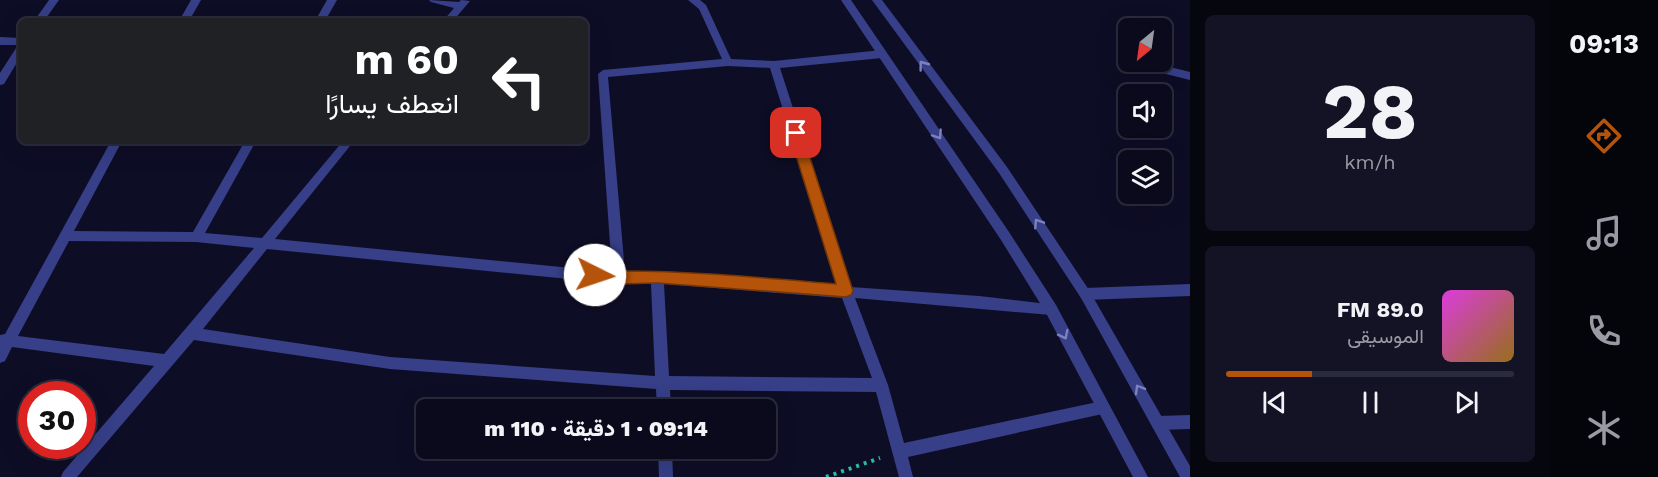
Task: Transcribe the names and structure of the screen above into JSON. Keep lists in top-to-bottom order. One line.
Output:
{"north":"bottom left","page":{"tabs":"09:13","tile":["28","km/h"],"turn":["60 m","انعطف يسارًا"],"song":["89.0 FM","الموسيقى"],"limit":"30","trip":"09:14 · 1 دقيقة · 110 m"}}
